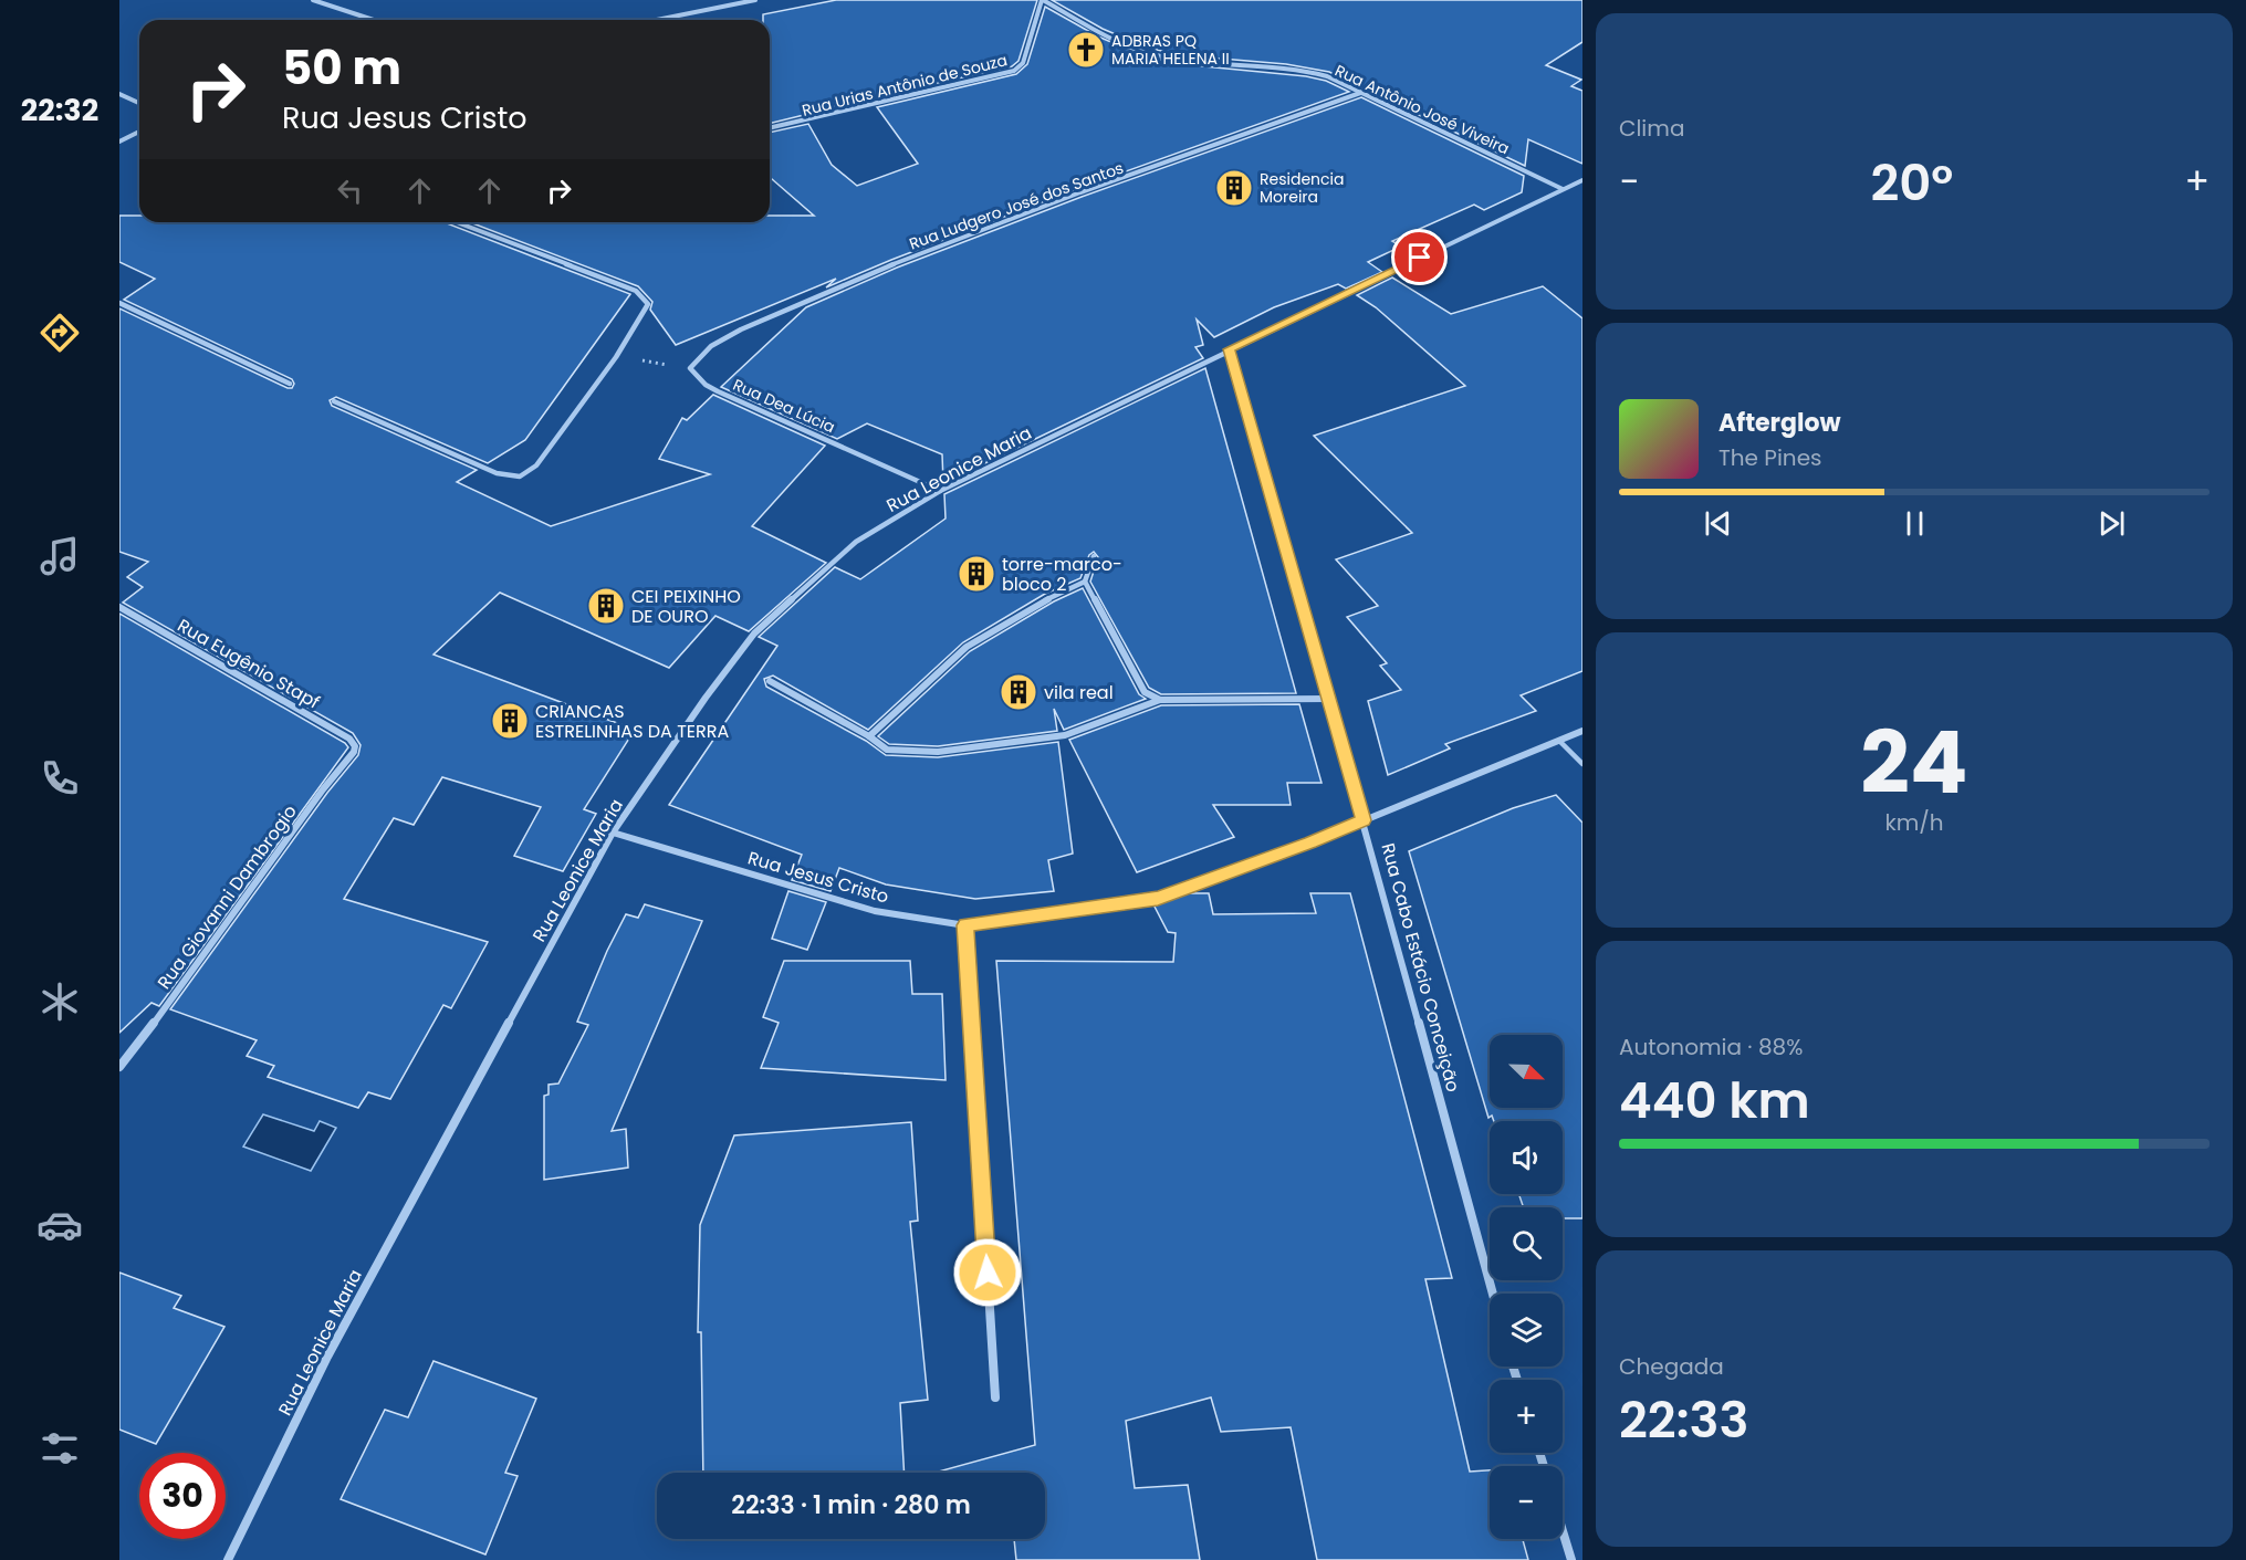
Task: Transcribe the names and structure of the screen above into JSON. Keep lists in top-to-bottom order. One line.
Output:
{"streets":{"street":["Rua Urias Antônio de Souza","Rua Antônio José Viveira","Rua Ludgero José dos Santos","Rua Dea Lúcia","Rua Leonice Maria","Rua Eugênio Stapf","Rua Jesus Cristo","Rua Giovanni Dambrogio","Rua Cabo Estácio Conceição"]},"crossings":[["Rua Urias Antônio de Souza","Rua Antônio José Viveira"],["Rua Antônio José Viveira","Rua Ludgero José dos Santos"],["Rua Antônio José Viveira","Rua Leonice Maria"],["Rua Ludgero José dos Santos","Rua Dea Lúcia"],["Rua Dea Lúcia","Rua Leonice Maria"],["Rua Leonice Maria","Rua Jesus Cristo"],["Rua Leonice Maria","Rua Cabo Estácio Conceição"],["Rua Eugênio Stapf","Rua Giovanni Dambrogio"],["Rua Jesus Cristo","Rua Cabo Estácio Conceição"]],"places":{"church":["ADBRAS PQ MARIA HELENA II"],"building":["Residencia Moreira","torre-marco- bloco 2","CEI PEIXINHO DE OURO","vila real","CRIANCAS ESTRELINHAS DA TERRA"]},"north":"bottom right","page":{"tabs":"22:32","tile":["Clima",["24","km/h"],["Autonomia · 88%","440 km"],["Chegada","22:33"]],"turn":["50 m","Rua Jesus Cristo"],"heat":["−","20°","+"],"song":["Afterglow","The Pines"],"map_buttons":["+","−"],"limit":"30","trip":"22:33 · 1 min · 280 m"}}
